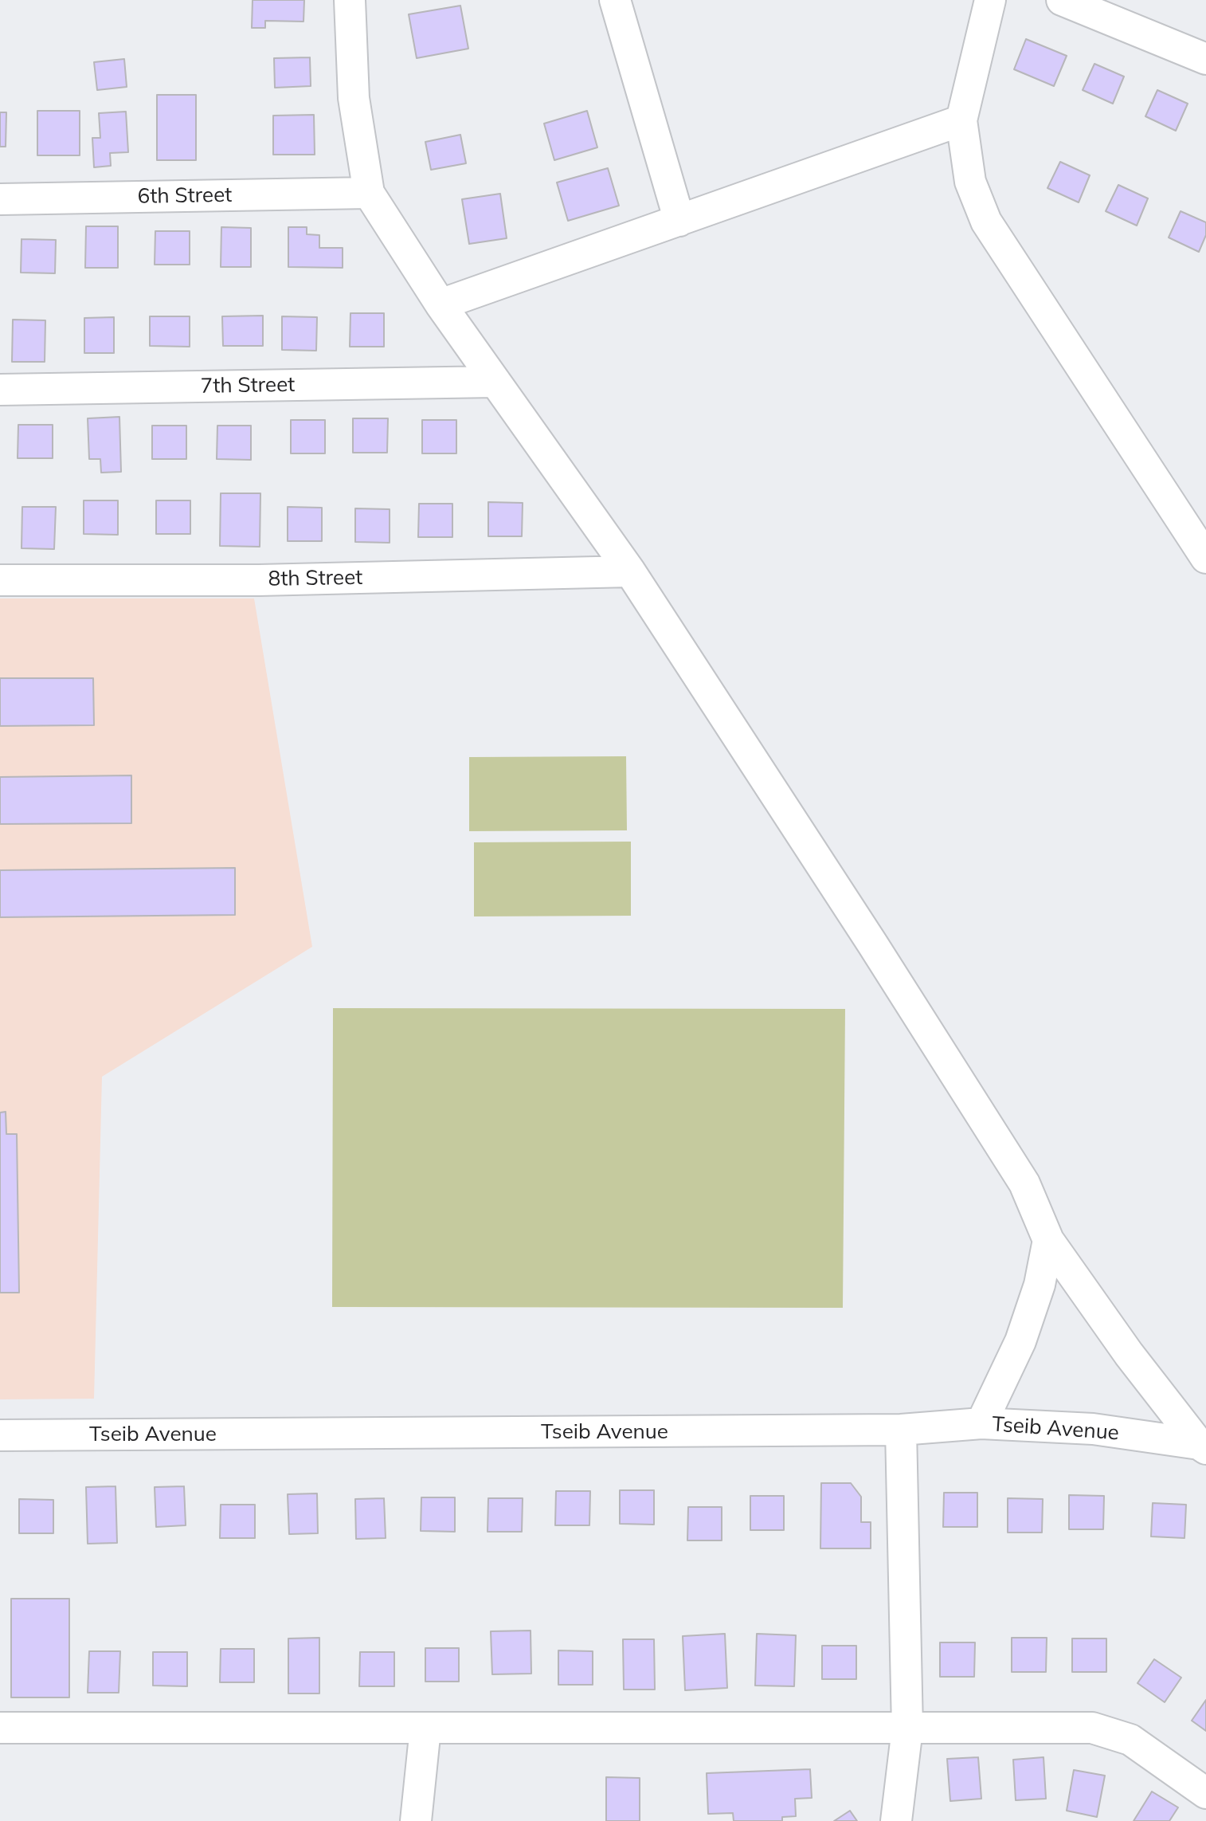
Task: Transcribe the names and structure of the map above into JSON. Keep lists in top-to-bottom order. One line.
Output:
{"streets":{"street":["6th Street","7th Street","8th Street","Tseib Avenue"]}}
